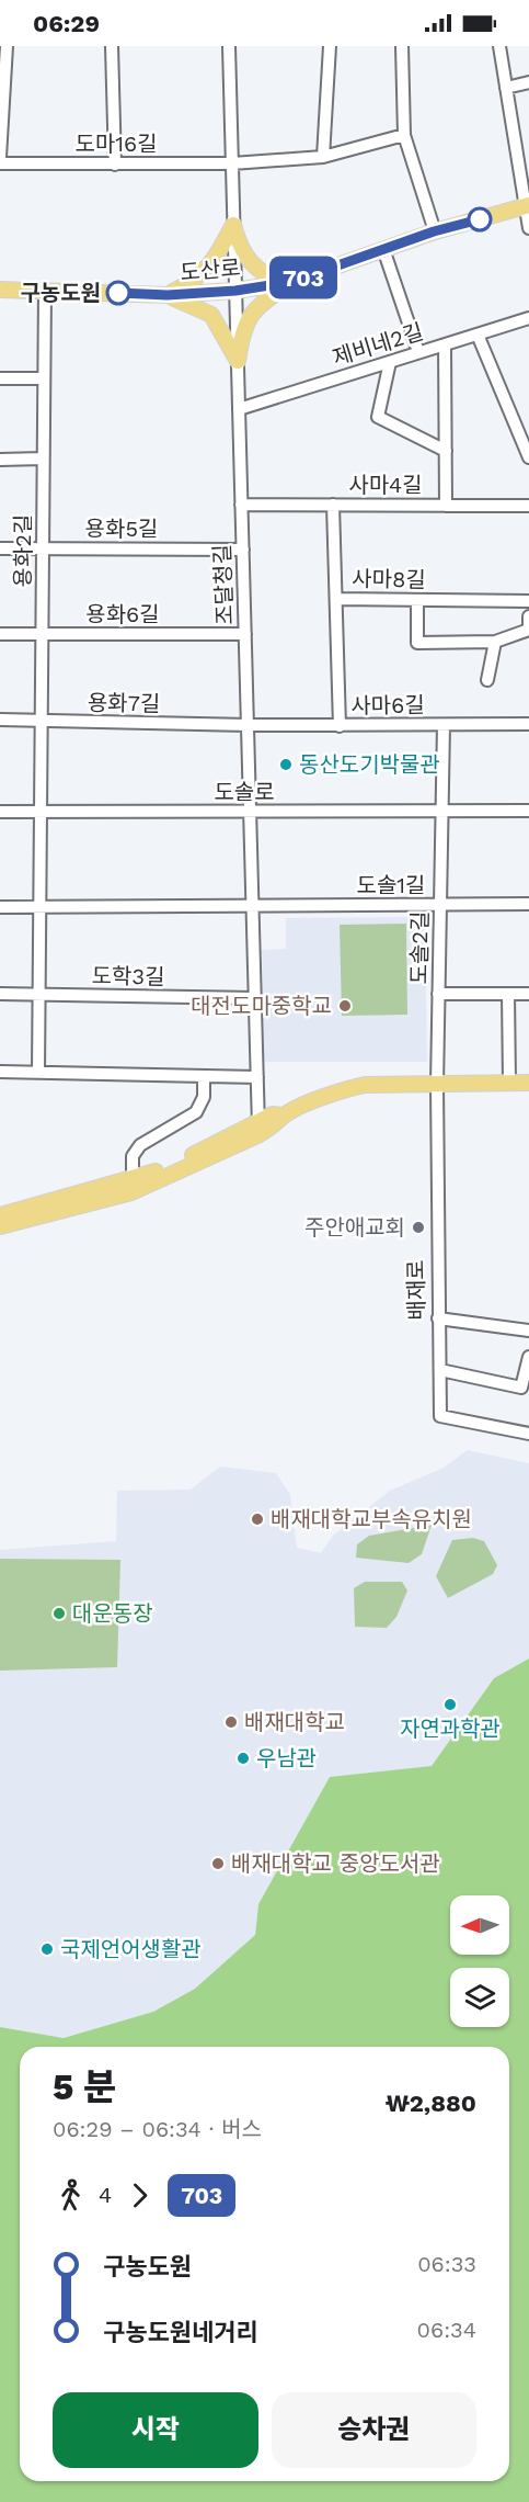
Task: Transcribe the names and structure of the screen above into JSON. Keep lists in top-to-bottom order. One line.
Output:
{"streets":{"main road":["도산로"],"street":["도마16길","제비네2길","사마4길","용화5길","용화2길","사마8길","조달청길","용화6길","용화7길","사마6길","도솔로","도솔1길","도솔2길","도학3길","배재로"]},"crossings":[["도마16길","조달청길"],["도산로","용화2길"],["도산로","조달청길"],["제비네2길","조달청길"],["사마4길","조달청길"],["용화5길","용화2길"],["용화5길","조달청길"],["용화2길","용화6길"],["용화2길","용화7길"],["용화2길","도솔로"],["용화2길","도솔1길"],["용화2길","도학3길"],["사마8길","사마6길"],["조달청길","용화6길"],["조달청길","용화7길"],["조달청길","사마6길"],["조달청길","도솔로"],["조달청길","도솔1길"],["조달청길","도학3길"],["용화7길","사마6길"],["사마6길","도솔2길"],["도솔로","도솔2길"],["도솔1길","도솔2길"],["도솔2길","배재로"]],"places":["구농도원","동산도기박물관","대전도마중학교","주안애교회","배재대학교부속유치원","대운동장","자연과학관","배재대학교","우남관","배재대학교 중앙도서관","국제언어생활관"],"lines":["bus line 703"],"north":"left","page":{"status":"06:29","on_map":"703","heading":["5 분","06:29 – 06:34 · 버스","₩2,880"],"legs":["4","703"],"list":[{"name":"구농도원","value":"06:33"},{"name":"구농도원네거리","value":"06:34"}],"buttons":["시작","승차권"]}}
